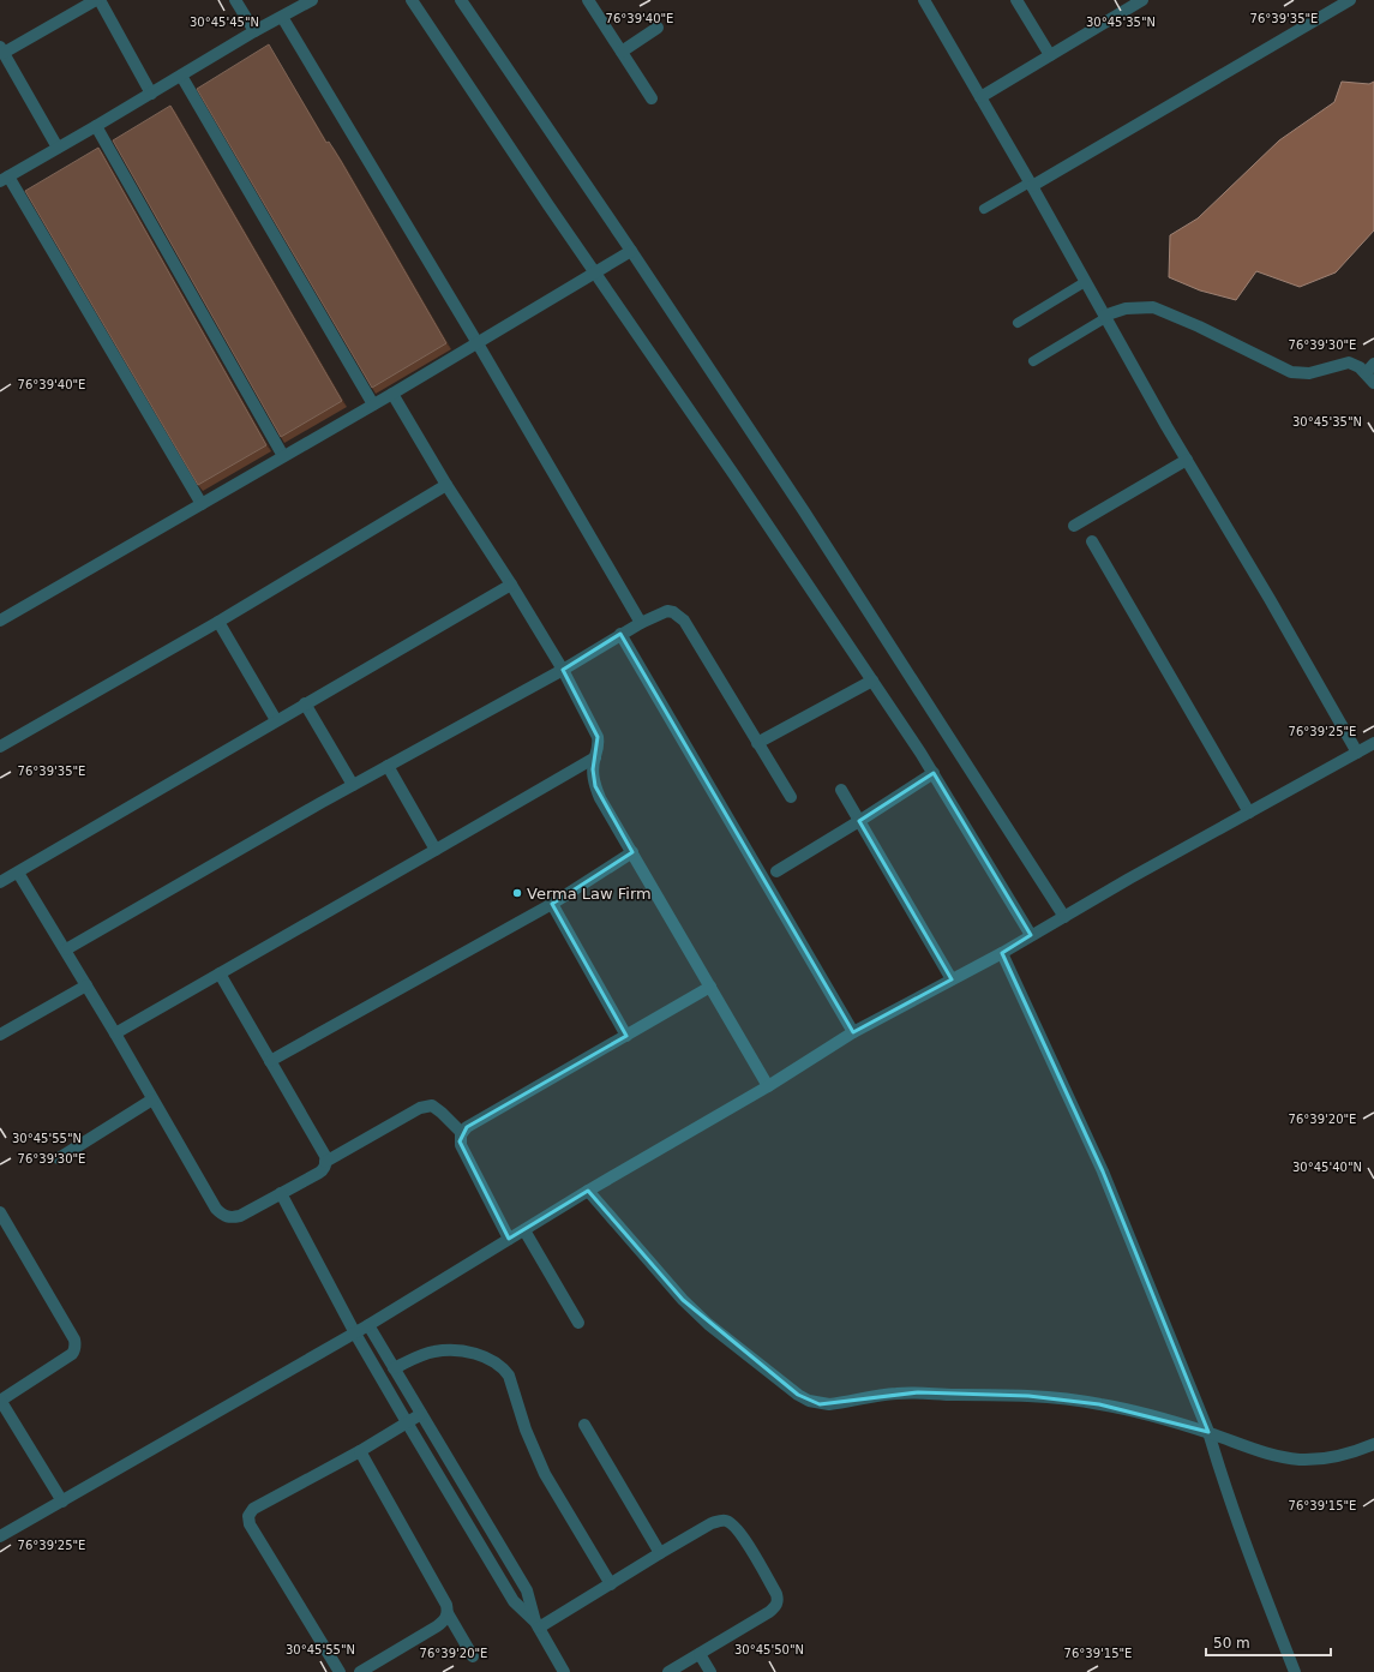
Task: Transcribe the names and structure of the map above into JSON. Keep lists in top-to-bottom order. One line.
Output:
{"places":["Verma Law Firm"],"scale_bar":"50 m","coordinates":["76°39'35\"E","76°39'40\"E","30°45'45\"N","30°45'35\"N","76°39'30\"E","76°39'25\"E","76°39'20\"E","30°45'55\"N","30°45'40\"N","76°39'15\"E","30°45'50\"N"]}
